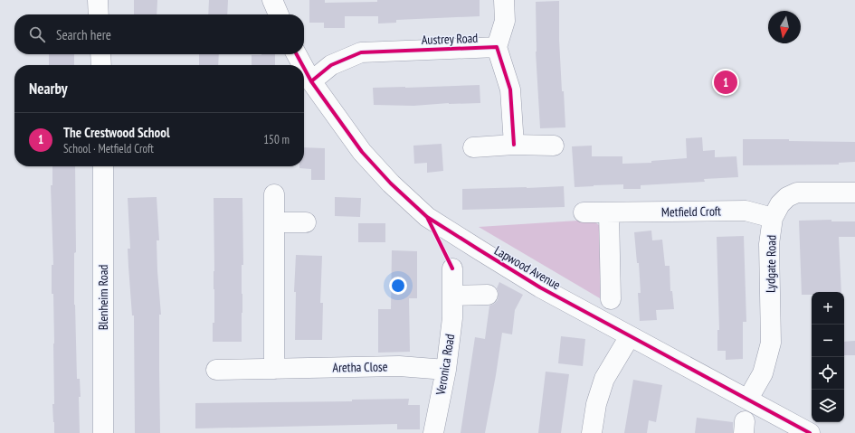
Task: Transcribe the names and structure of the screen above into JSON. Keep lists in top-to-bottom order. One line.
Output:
{"streets":{"street":["Austrey Road","Metfield Croft","Lydgate Road","Lapwood Avenue","Blenheim Road","Veronica Road","Aretha Close"]},"crossings":[["Austrey Road","Lapwood Avenue"],["Metfield Croft","Lydgate Road"],["Lydgate Road","Lapwood Avenue"],["Veronica Road","Aretha Close"]],"north":"bottom","page":{"search":"Search here","heading":"Nearby","pins":"1","list":[{"mark":"1","name":"The Crestwood School","note":"School · Metfield Croft","value":"150 m"}],"map_buttons":["+","−"]}}
